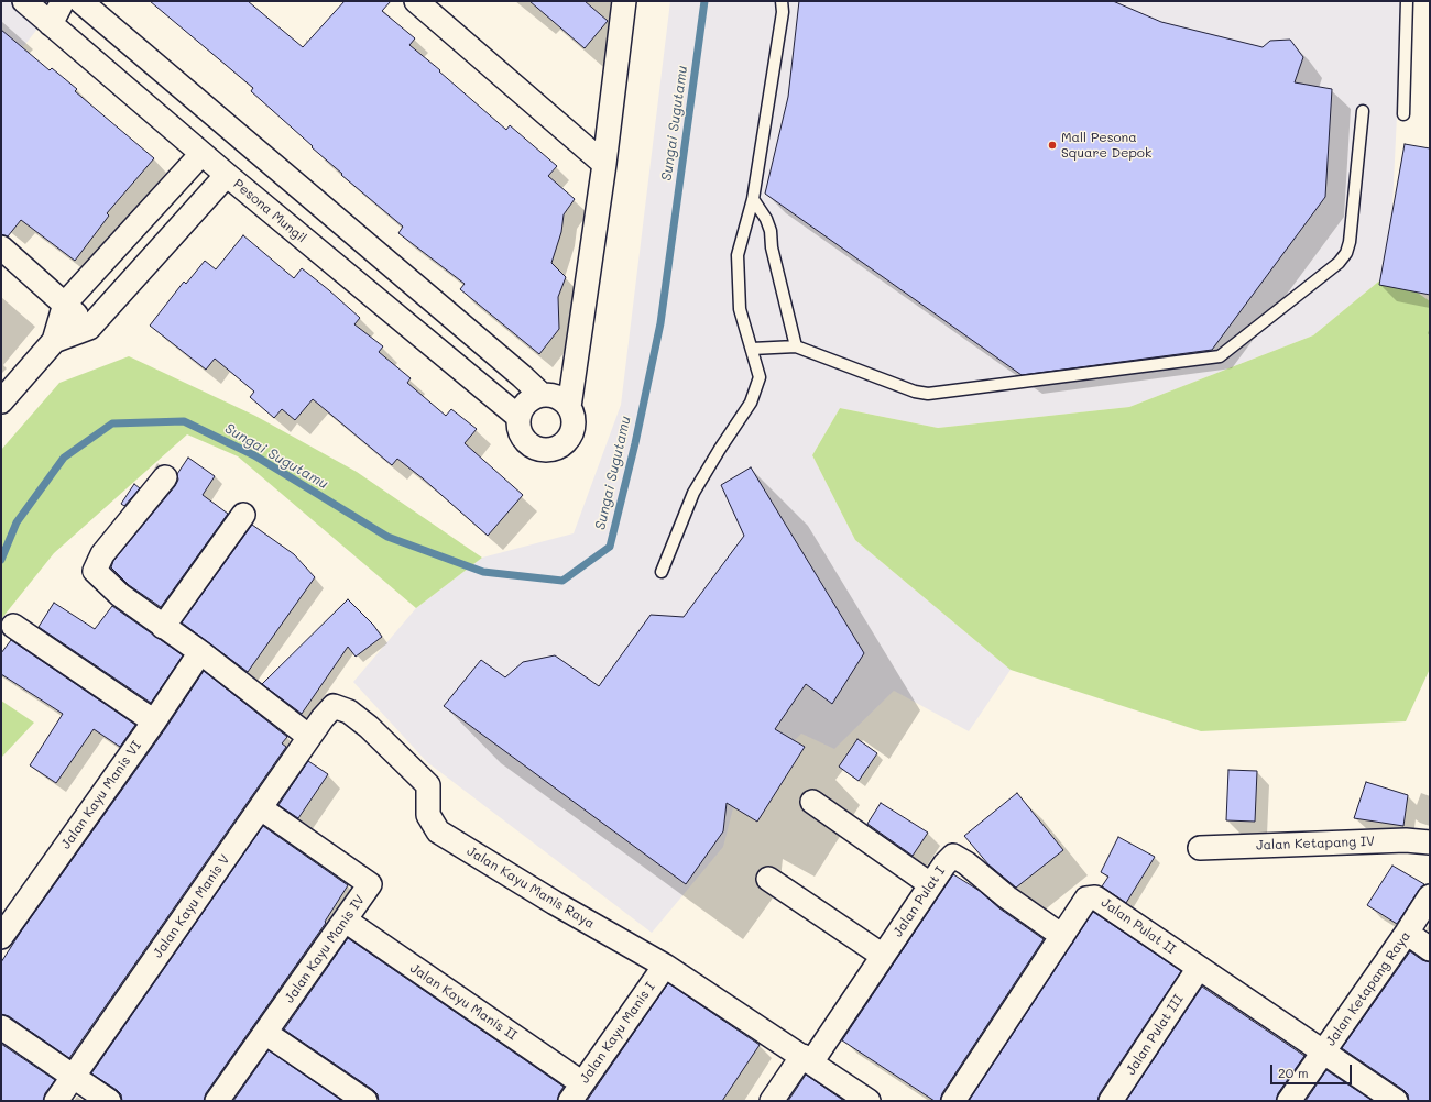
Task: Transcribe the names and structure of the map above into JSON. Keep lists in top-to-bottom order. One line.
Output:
{"streets":{"street":["Pesona Mungil","Jalan Kayu Manis VI","Jalan Ketapang IV","Jalan Kayu Manis Raya","Jalan Pulat I","Jalan Kayu Manis V","Jalan Pulat II","Jalan Kayu Manis IV","Jalan Ketapang Raya","Jalan Kayu Manis II","Jalan Kayu Manis I","Jalan Pulat III"]},"crossings":[["Jalan Kayu Manis Raya","Jalan Pulat I"],["Jalan Kayu Manis Raya","Jalan Kayu Manis V"],["Jalan Kayu Manis Raya","Jalan Kayu Manis I"],["Jalan Pulat I","Jalan Pulat II"],["Jalan Kayu Manis V","Jalan Kayu Manis IV"],["Jalan Pulat II","Jalan Ketapang Raya"],["Jalan Pulat II","Jalan Pulat III"],["Jalan Kayu Manis IV","Jalan Kayu Manis II"],["Jalan Kayu Manis II","Jalan Kayu Manis I"]],"water":["Sungai Sugutamu"],"places":["Mall Pesona Square Depok"],"scale_bar":"20 m"}
